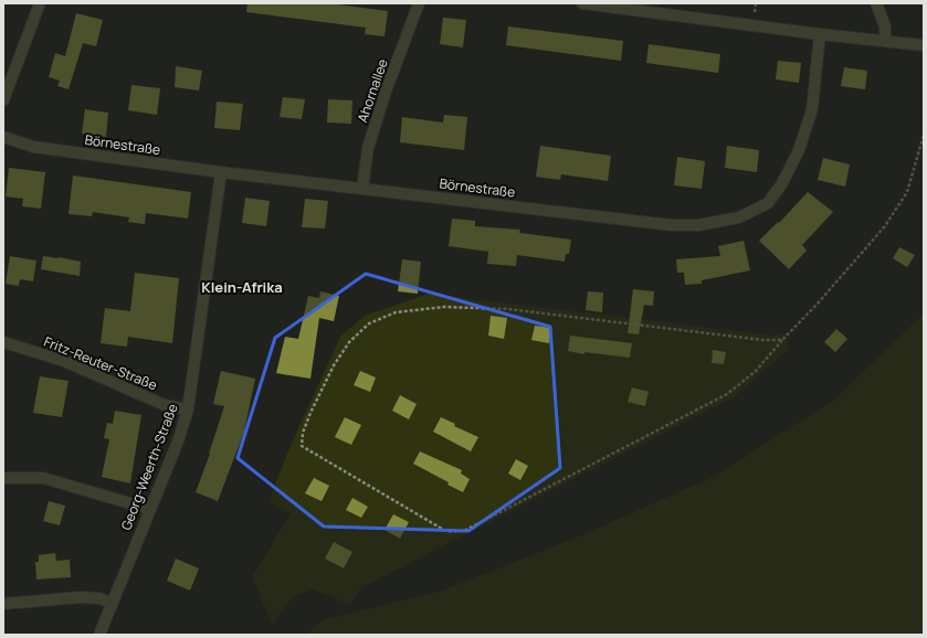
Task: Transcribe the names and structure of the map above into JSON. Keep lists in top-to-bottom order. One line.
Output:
{"streets":{"street":["Ahornallee","Börnestraße","Fritz-Reuter-Straße","Georg-Weerth-Straße"]},"crossings":[["Ahornallee","Börnestraße"],["Börnestraße","Georg-Weerth-Straße"],["Fritz-Reuter-Straße","Georg-Weerth-Straße"]],"districts":["Klein-Afrika"]}
